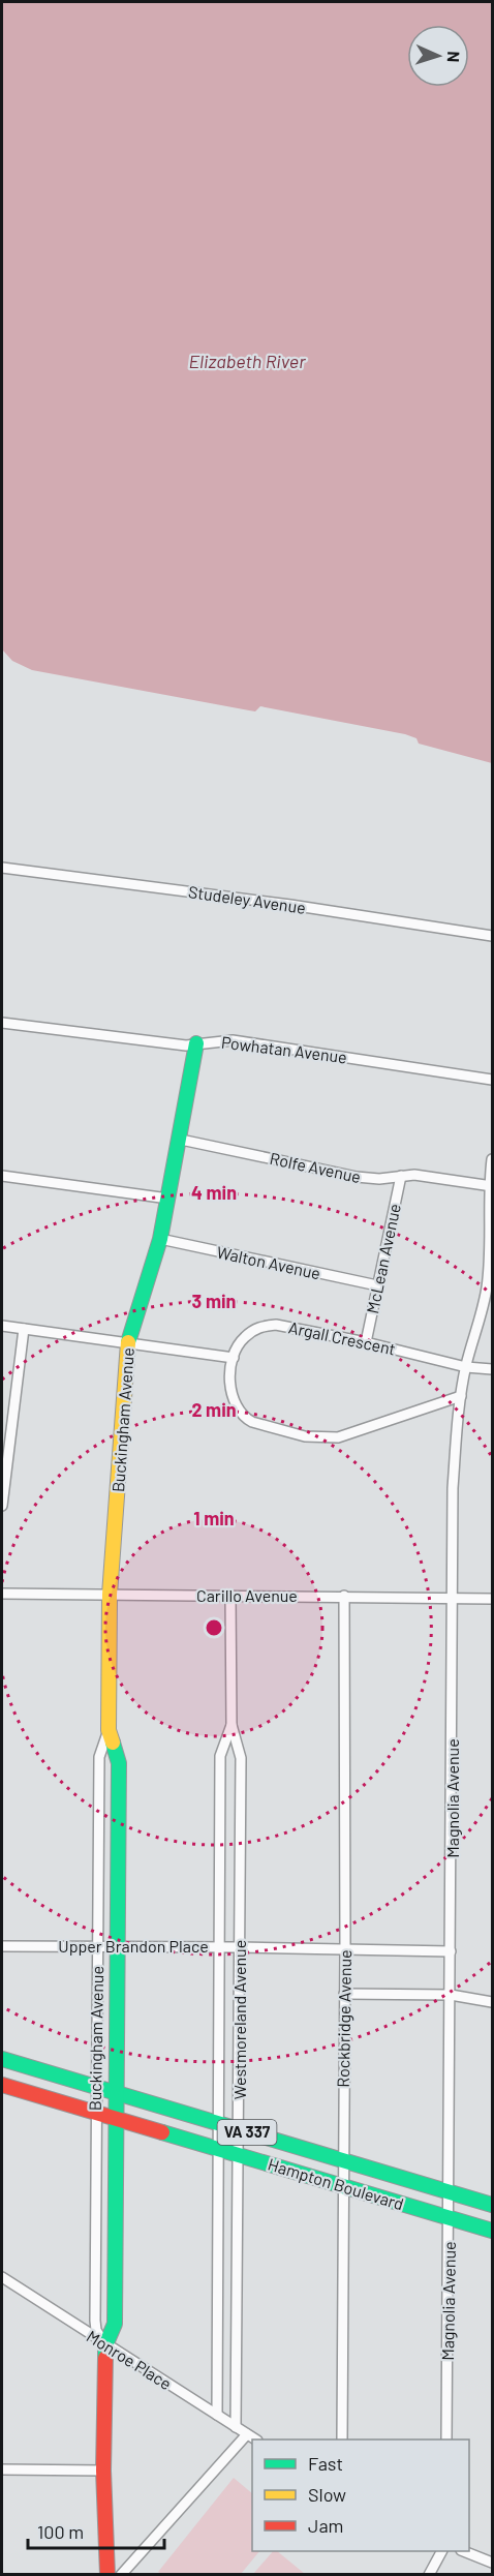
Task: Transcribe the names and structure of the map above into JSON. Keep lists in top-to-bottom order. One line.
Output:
{"streets":{"street":["Studeley Avenue","Powhatan Avenue","Rolfe Avenue","McLean Avenue","Walton Avenue","Argall Crescent","Buckingham Avenue","Carillo Avenue","Magnolia Avenue","Upper Brandon Place","Rockbridge Avenue","Westmoreland Avenue","VA 337","Hampton Boulevard","Monroe Place"]},"crossings":[["Powhatan Avenue","Buckingham Avenue"],["Rolfe Avenue","McLean Avenue"],["Rolfe Avenue","Buckingham Avenue"],["Rolfe Avenue","Magnolia Avenue"],["McLean Avenue","Walton Avenue"],["McLean Avenue","Argall Crescent"],["Walton Avenue","Buckingham Avenue"],["Argall Crescent","Magnolia Avenue"],["Buckingham Avenue","Carillo Avenue"],["Buckingham Avenue","Upper Brandon Place"],["Buckingham Avenue","Hampton Boulevard"],["Buckingham Avenue","Monroe Place"],["Carillo Avenue","Magnolia Avenue"],["Carillo Avenue","Rockbridge Avenue"],["Carillo Avenue","Westmoreland Avenue"],["Magnolia Avenue","Upper Brandon Place"],["Magnolia Avenue","Hampton Boulevard"],["Upper Brandon Place","Rockbridge Avenue"],["Upper Brandon Place","Westmoreland Avenue"],["Rockbridge Avenue","Hampton Boulevard"],["Westmoreland Avenue","Hampton Boulevard"],["Westmoreland Avenue","Monroe Place"]],"water":["Elizabeth River"],"legend":["Fast","Slow","Jam"],"scale_bar":"100 m","north":"right","rings":["4 min","3 min","2 min","1 min"]}
